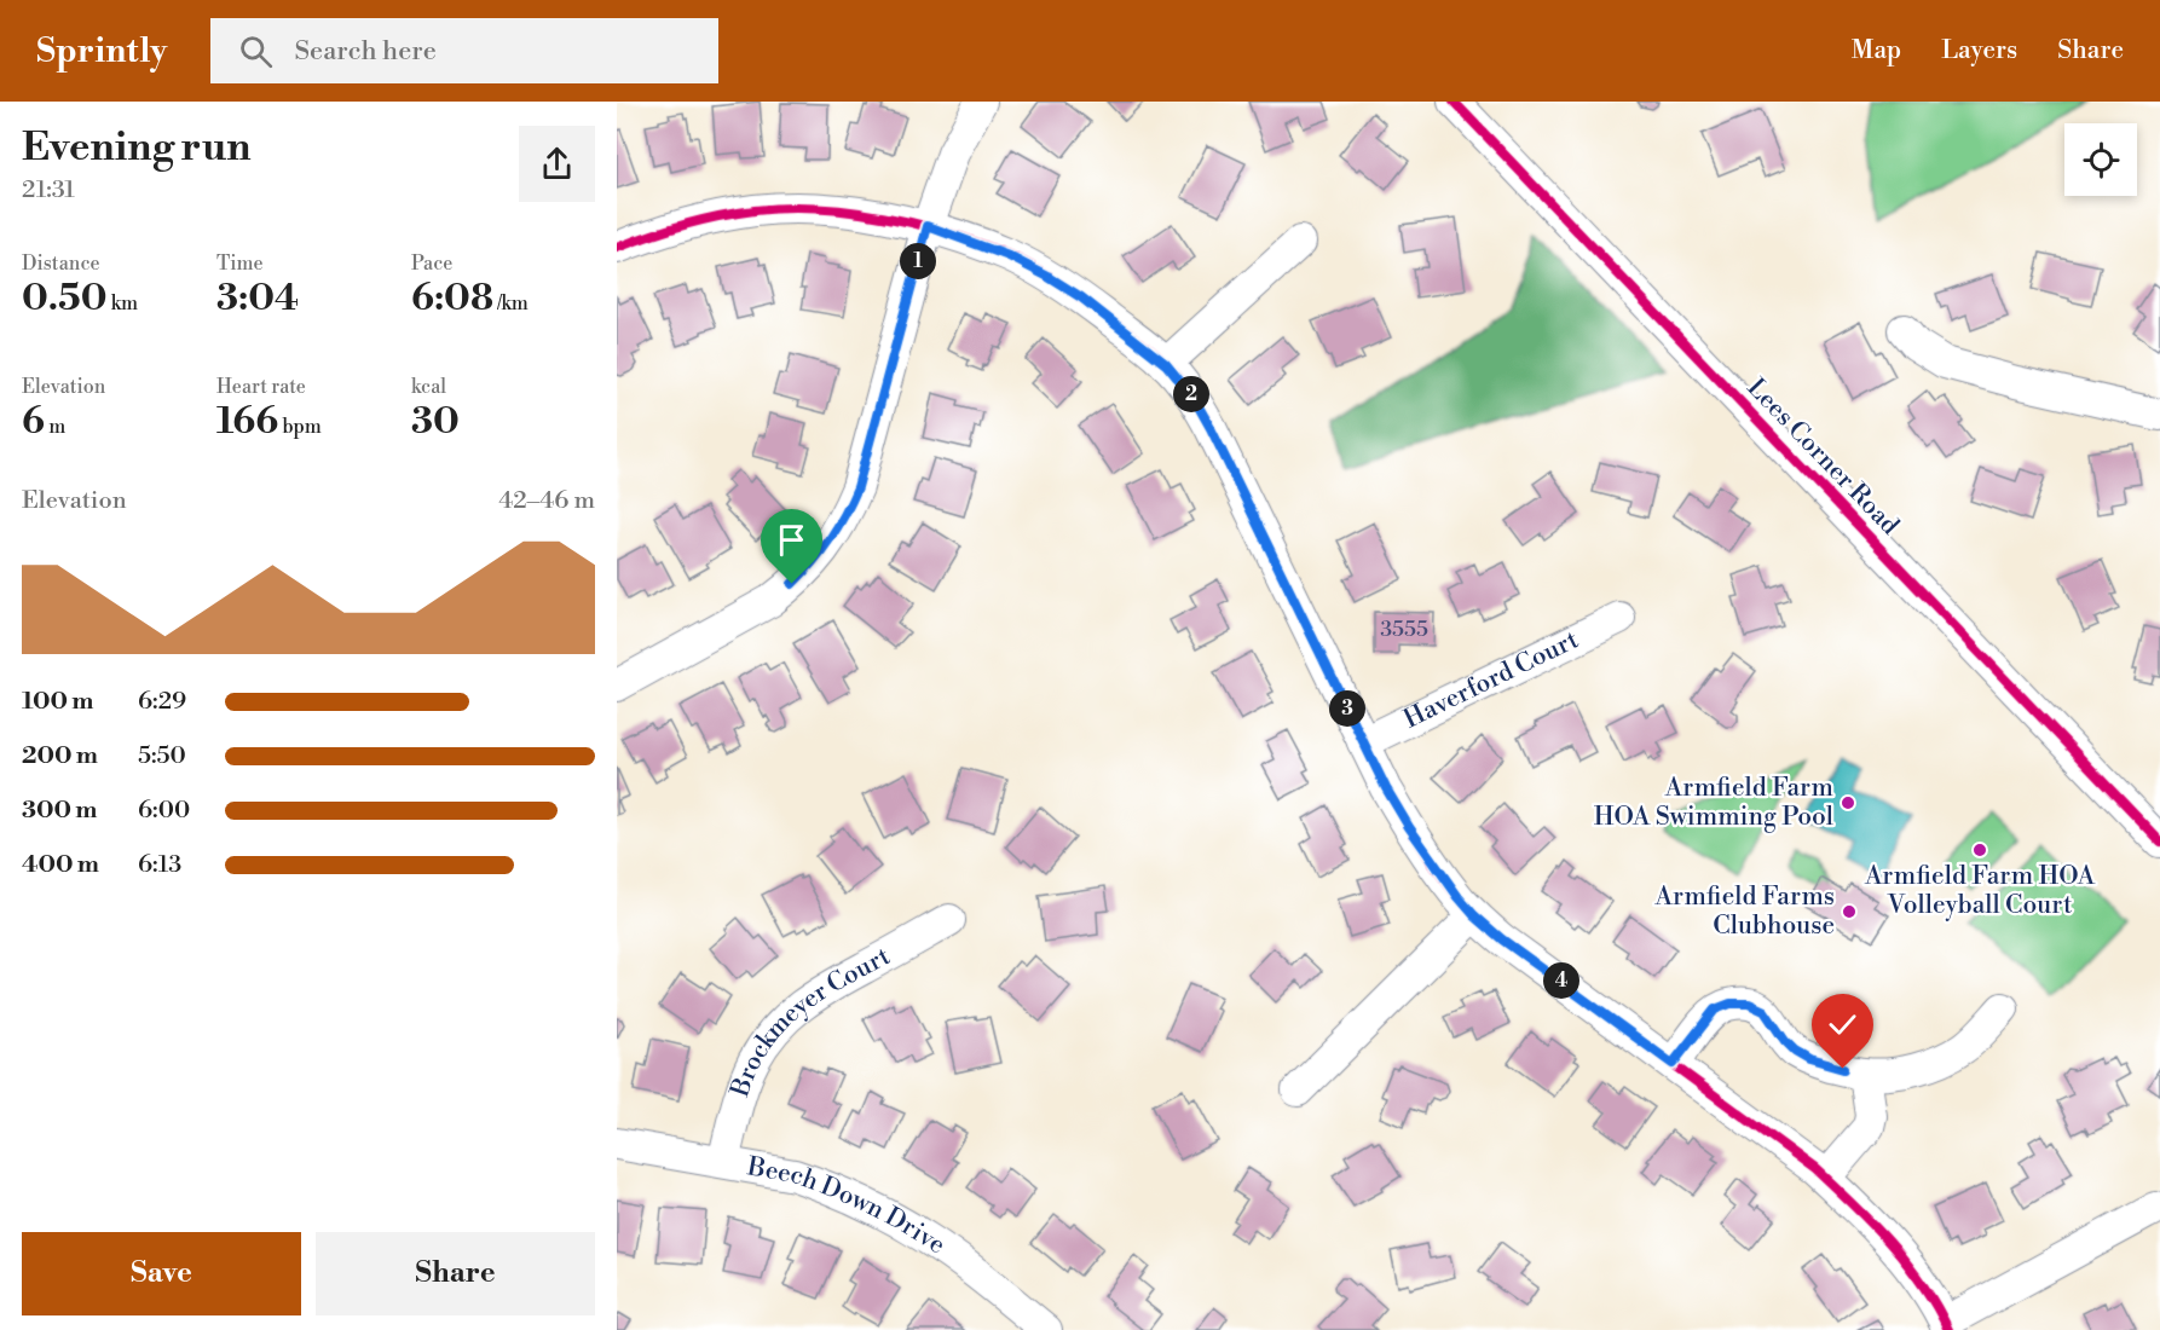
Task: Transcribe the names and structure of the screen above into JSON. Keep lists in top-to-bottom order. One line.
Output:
{"streets":{"street":["Lees Corner Road","Haverford Court","Brockmeyer Court","Beech Down Drive"]},"crossings":[["Brockmeyer Court","Beech Down Drive"]],"places":["Armfield Farm HOA Swimming Pool","Armfield Farm HOA Volleyball Court","Armfield Farms Clubhouse"],"house_numbers":["3555"],"page":{"header":"Sprintly","search":"Search here","nav":["Map","Layers","Share"],"heading":["Evening run","21:31"],"stats":[["Distance","0.50 km"],["Time","3:04"],["Pace","6:08 /km"],["Elevation","6 m"],["Heart rate","166 bpm"],["kcal","30"]],"pins":["1","2","3","4"],"chart":["Elevation","42–46 m"],"list":[{"name":"100 m","note":"6:29"},{"name":"200 m","note":"5:50"},{"name":"300 m","note":"6:00"},{"name":"400 m","note":"6:13"}],"buttons":["Save","Share"]}}
